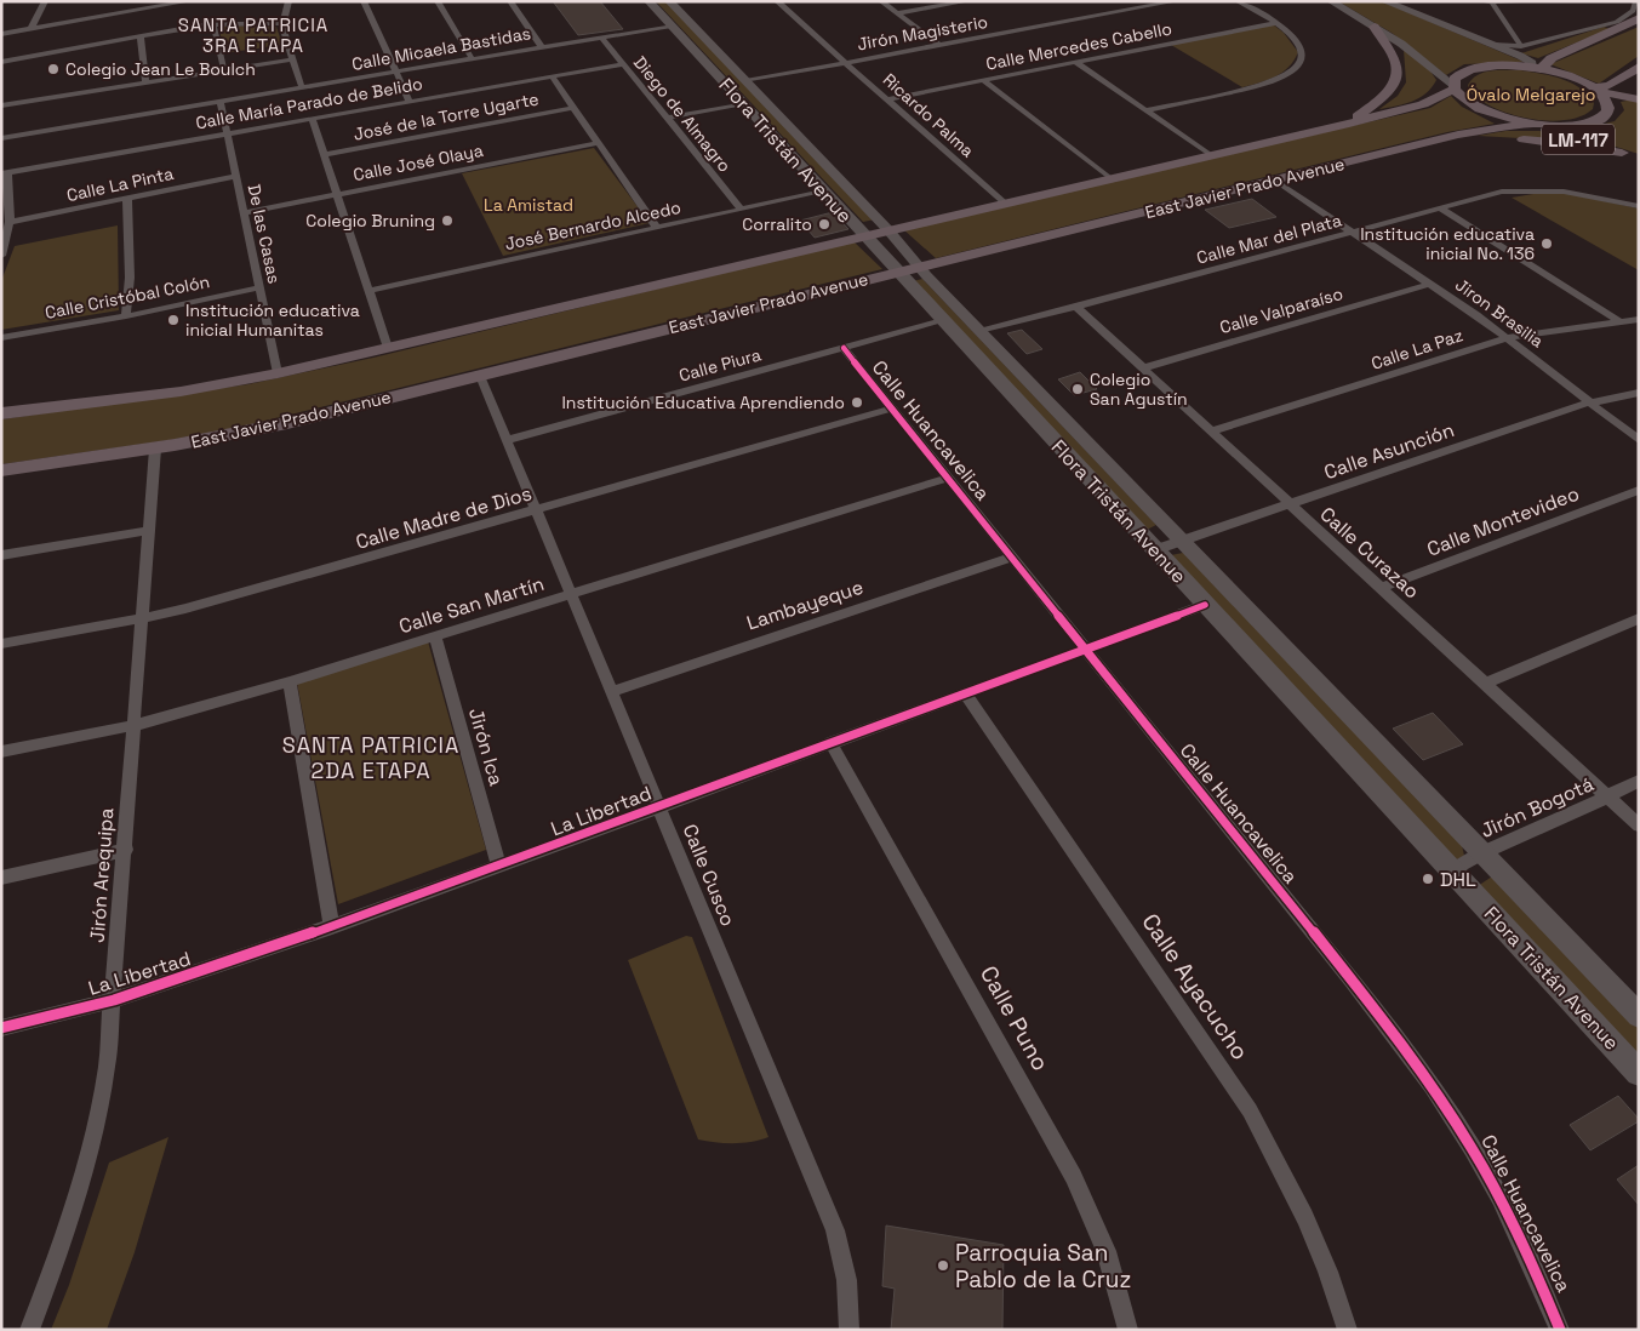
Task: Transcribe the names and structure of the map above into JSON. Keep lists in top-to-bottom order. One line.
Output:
{"streets":{"main road":["LM-117","Flora Tristán Avenue","East Javier Prado Avenue"],"street":["Jirón Magisterio","Calle Mercedes Cabello","Calle Micaela Bastidas","Calle María Parado de Belido","Diego de Almagro","Ricardo Palma","José de la Torre Ugarte","Calle José Olaya","Calle La Pinta","José Bernardo Alcedo","De las Casas","Calle Mar del Plata","Calle Cristóbal Colón","Calle Valparaíso","Jiron Brasilia","Calle La Paz","Calle Piura","Calle Huancavelica","Calle Asunción","Calle Madre de Dios","Calle Montevideo","Calle Curazao","Calle San Martín","Lambayeque","Jirón Ica","Jirón Bogotá","La Libertad","Jirón Arequipa","Calle Cusco","Calle Ayacucho","Calle Puno"]},"crossings":[["Jirón Magisterio","Ricardo Palma"],["Jirón Magisterio","Flora Tristán Avenue"],["Calle Mercedes Cabello","Ricardo Palma"],["Calle Micaela Bastidas","Diego de Almagro"],["Calle Micaela Bastidas","Flora Tristán Avenue"],["Calle Micaela Bastidas","De las Casas"],["Calle María Parado de Belido","Diego de Almagro"],["Calle María Parado de Belido","De las Casas"],["Diego de Almagro","José Bernardo Alcedo"],["Ricardo Palma","East Javier Prado Avenue"],["LM-117","East Javier Prado Avenue"],["Flora Tristán Avenue","East Javier Prado Avenue"],["Flora Tristán Avenue","José Bernardo Alcedo"],["Flora Tristán Avenue","Calle Mar del Plata"],["Flora Tristán Avenue","Calle Piura"],["Flora Tristán Avenue","Calle Asunción"],["Flora Tristán Avenue","Jirón Bogotá"],["Flora Tristán Avenue","La Libertad"],["Calle José Olaya","De las Casas"],["Calle La Pinta","De las Casas"],["East Javier Prado Avenue","De las Casas"],["East Javier Prado Avenue","Jiron Brasilia"],["East Javier Prado Avenue","Jirón Arequipa"],["East Javier Prado Avenue","Calle Cusco"],["De las Casas","Calle Cristóbal Colón"],["Calle Mar del Plata","Jiron Brasilia"],["Calle Mar del Plata","Calle Curazao"],["Calle Valparaíso","Jiron Brasilia"],["Calle Valparaíso","Calle Curazao"],["Jiron Brasilia","Calle La Paz"],["Jiron Brasilia","Calle Asunción"],["Calle La Paz","Calle Curazao"],["Calle Piura","Calle Huancavelica"],["Calle Piura","Calle Cusco"],["Calle Huancavelica","Calle Madre de Dios"],["Calle Huancavelica","Calle San Martín"],["Calle Huancavelica","Lambayeque"],["Calle Huancavelica","La Libertad"],["Calle Asunción","Calle Curazao"],["Calle Madre de Dios","Jirón Arequipa"],["Calle Madre de Dios","Calle Cusco"],["Calle Montevideo","Calle Curazao"],["Calle Curazao","Jirón Bogotá"],["Calle San Martín","Jirón Ica"],["Calle San Martín","Jirón Arequipa"],["Calle San Martín","Calle Cusco"],["Lambayeque","Calle Cusco"],["Jirón Ica","La Libertad"],["La Libertad","Jirón Arequipa"],["La Libertad","Calle Cusco"],["La Libertad","Calle Ayacucho"],["La Libertad","Calle Puno"]],"districts":["SANTA PATRICIA 3RA ETAPA","SANTA PATRICIA 2DA ETAPA"],"parks":["Óvalo Melgarejo","La Amistad"],"places":["Colegio Jean Le Boulch","Colegio Bruning","Corralito","Institución educativa inicial No. 136","Institución educativa inicial Humanitas","Colegio San Agustín","Institución Educativa Aprendiendo","DHL","Parroquia San Pablo de la Cruz"]}
